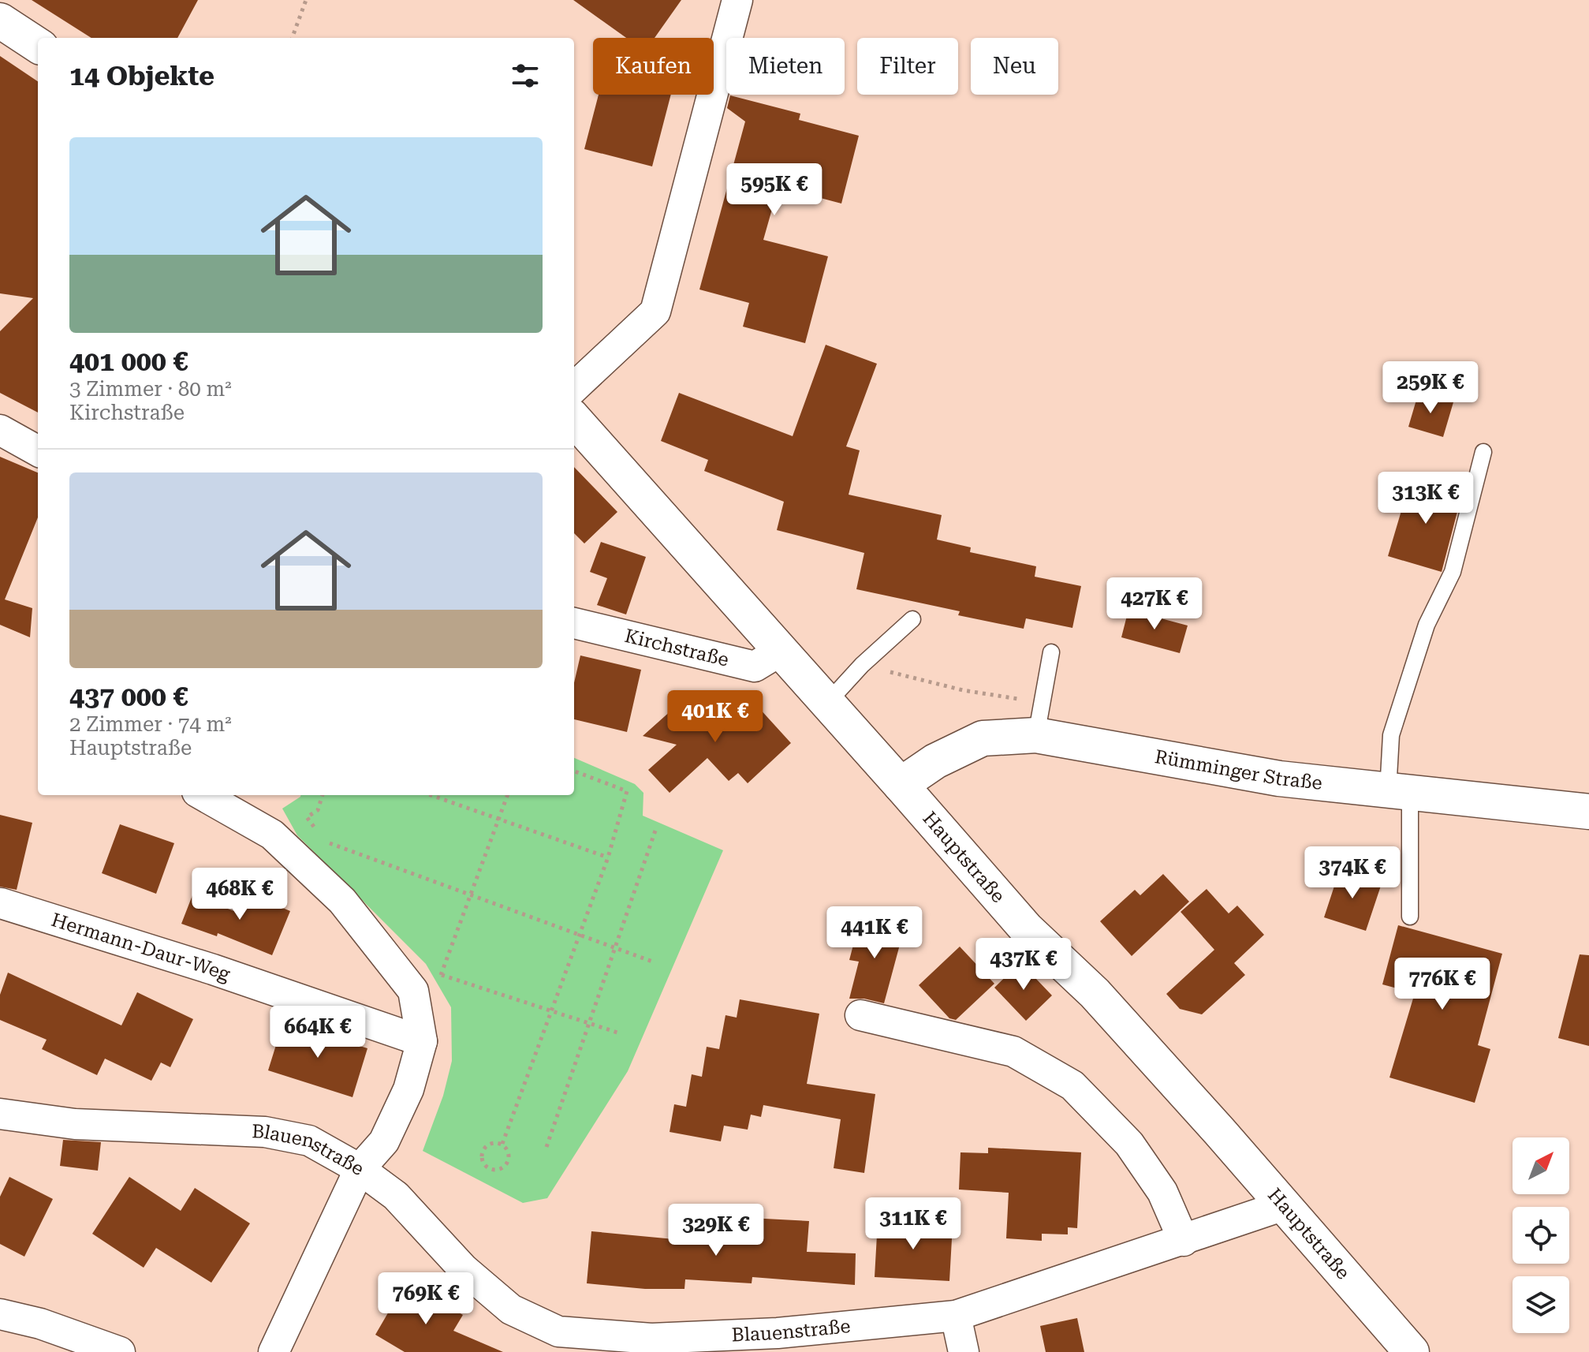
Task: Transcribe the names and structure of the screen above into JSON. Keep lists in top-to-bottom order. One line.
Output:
{"streets":{"main road":["Rümminger Straße","Hauptstraße"],"street":["Kirchstraße","Hermann-Daur-Weg","Blauenstraße"]},"crossings":[["Kirchstraße","Hauptstraße"],["Rümminger Straße","Hauptstraße"],["Hauptstraße","Blauenstraße"]],"north":"top right","page":{"chip":["Kaufen","Mieten","Filter","Neu"],"heading":"14 Objekte","list":[{"name":"401 000 €","note":"3 Zimmer · 80 m² · Kirchstraße"},{"name":"437 000 €","note":"2 Zimmer · 74 m² · Hauptstraße"}],"price":["595K €","259K €","313K €","427K €","401K €","374K €","468K €","441K €","437K €","776K €","664K €","311K €","329K €","769K €"]}}
